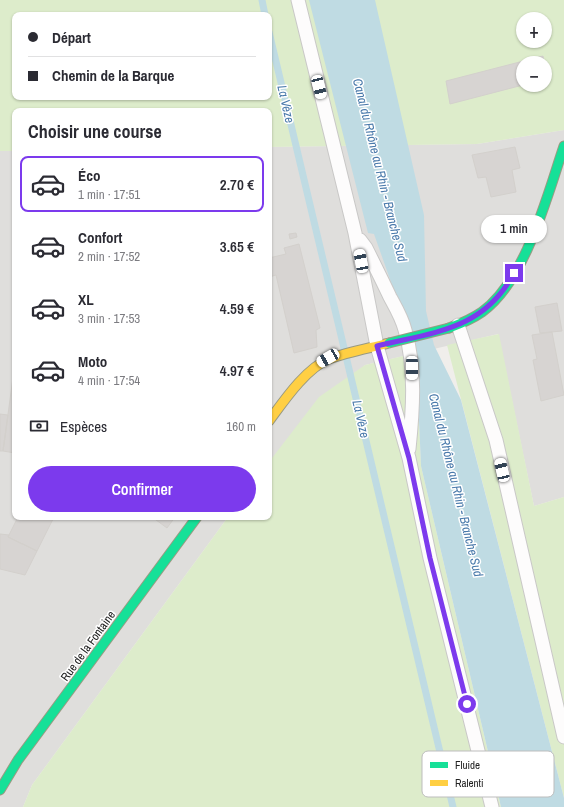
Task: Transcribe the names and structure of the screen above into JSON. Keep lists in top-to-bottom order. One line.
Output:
{"streets":{"street":["Rue de la Fontaine"]},"water":["La Vèze","Canal du Rhône au Rhin - Branche Sud"],"legend":["Fluide","Ralenti"],"page":{"map_buttons":["+","−"],"banner":["Départ","Chemin de la Barque"],"heading":"Choisir une course","list":[{"name":"Éco","note":"1 min · 17:51","value":"2.70 €"},{"name":"Confort","note":"2 min · 17:52","value":"3.65 €"},{"name":"XL","note":"3 min · 17:53","value":"4.59 €"},{"name":"Moto","note":"4 min · 17:54","value":"4.97 €"}],"bubble":"1 min","pay":["Espèces","160 m"],"buttons":"Confirmer"}}
